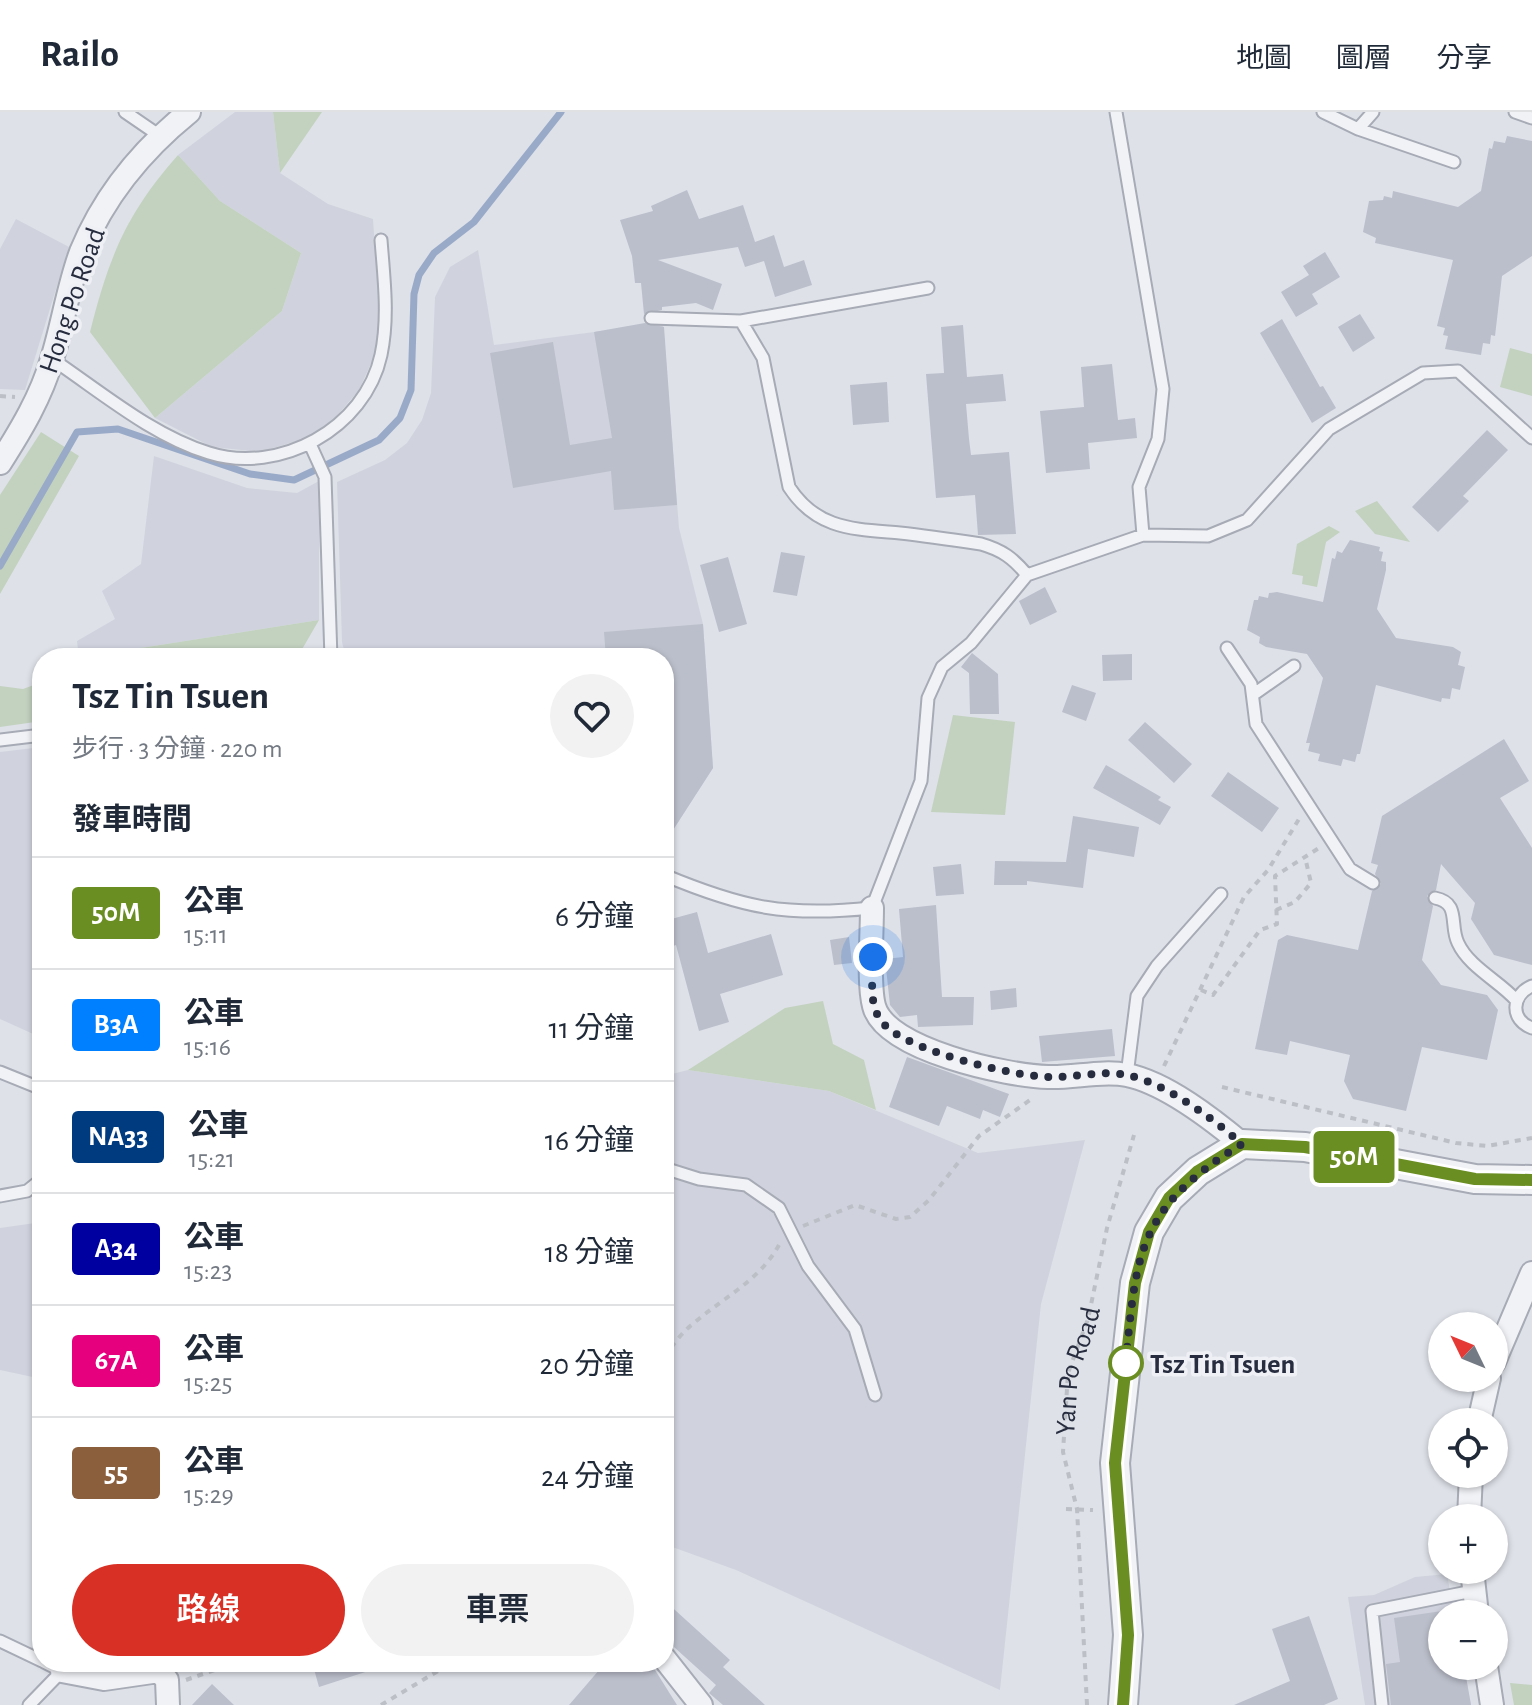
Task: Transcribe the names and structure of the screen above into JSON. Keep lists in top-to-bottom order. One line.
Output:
{"streets":{"street":["Hong Po Road","Yan Po Road"]},"places":["Tsz Tin Tsuen"],"lines":["bus line 50M"],"north":"top left","page":{"header":"Railo","nav":["地圖","圖層","分享"],"on_map":"50M","heading":[["Tsz Tin Tsuen","步行 · 3 分鐘 · 220 m"],"發車時間"],"list":[{"mark":"50M","name":"公車","note":"15:11","value":"6 分鐘"},{"mark":"B3A","name":"公車","note":"15:16","value":"11 分鐘"},{"mark":"NA33","name":"公車","note":"15:21","value":"16 分鐘"},{"mark":"A34","name":"公車","note":"15:23","value":"18 分鐘"},{"mark":"67A","name":"公車","note":"15:25","value":"20 分鐘"},{"mark":"55","name":"公車","note":"15:29","value":"24 分鐘"}],"map_buttons":["+","−"],"buttons":["路線","車票"]}}
